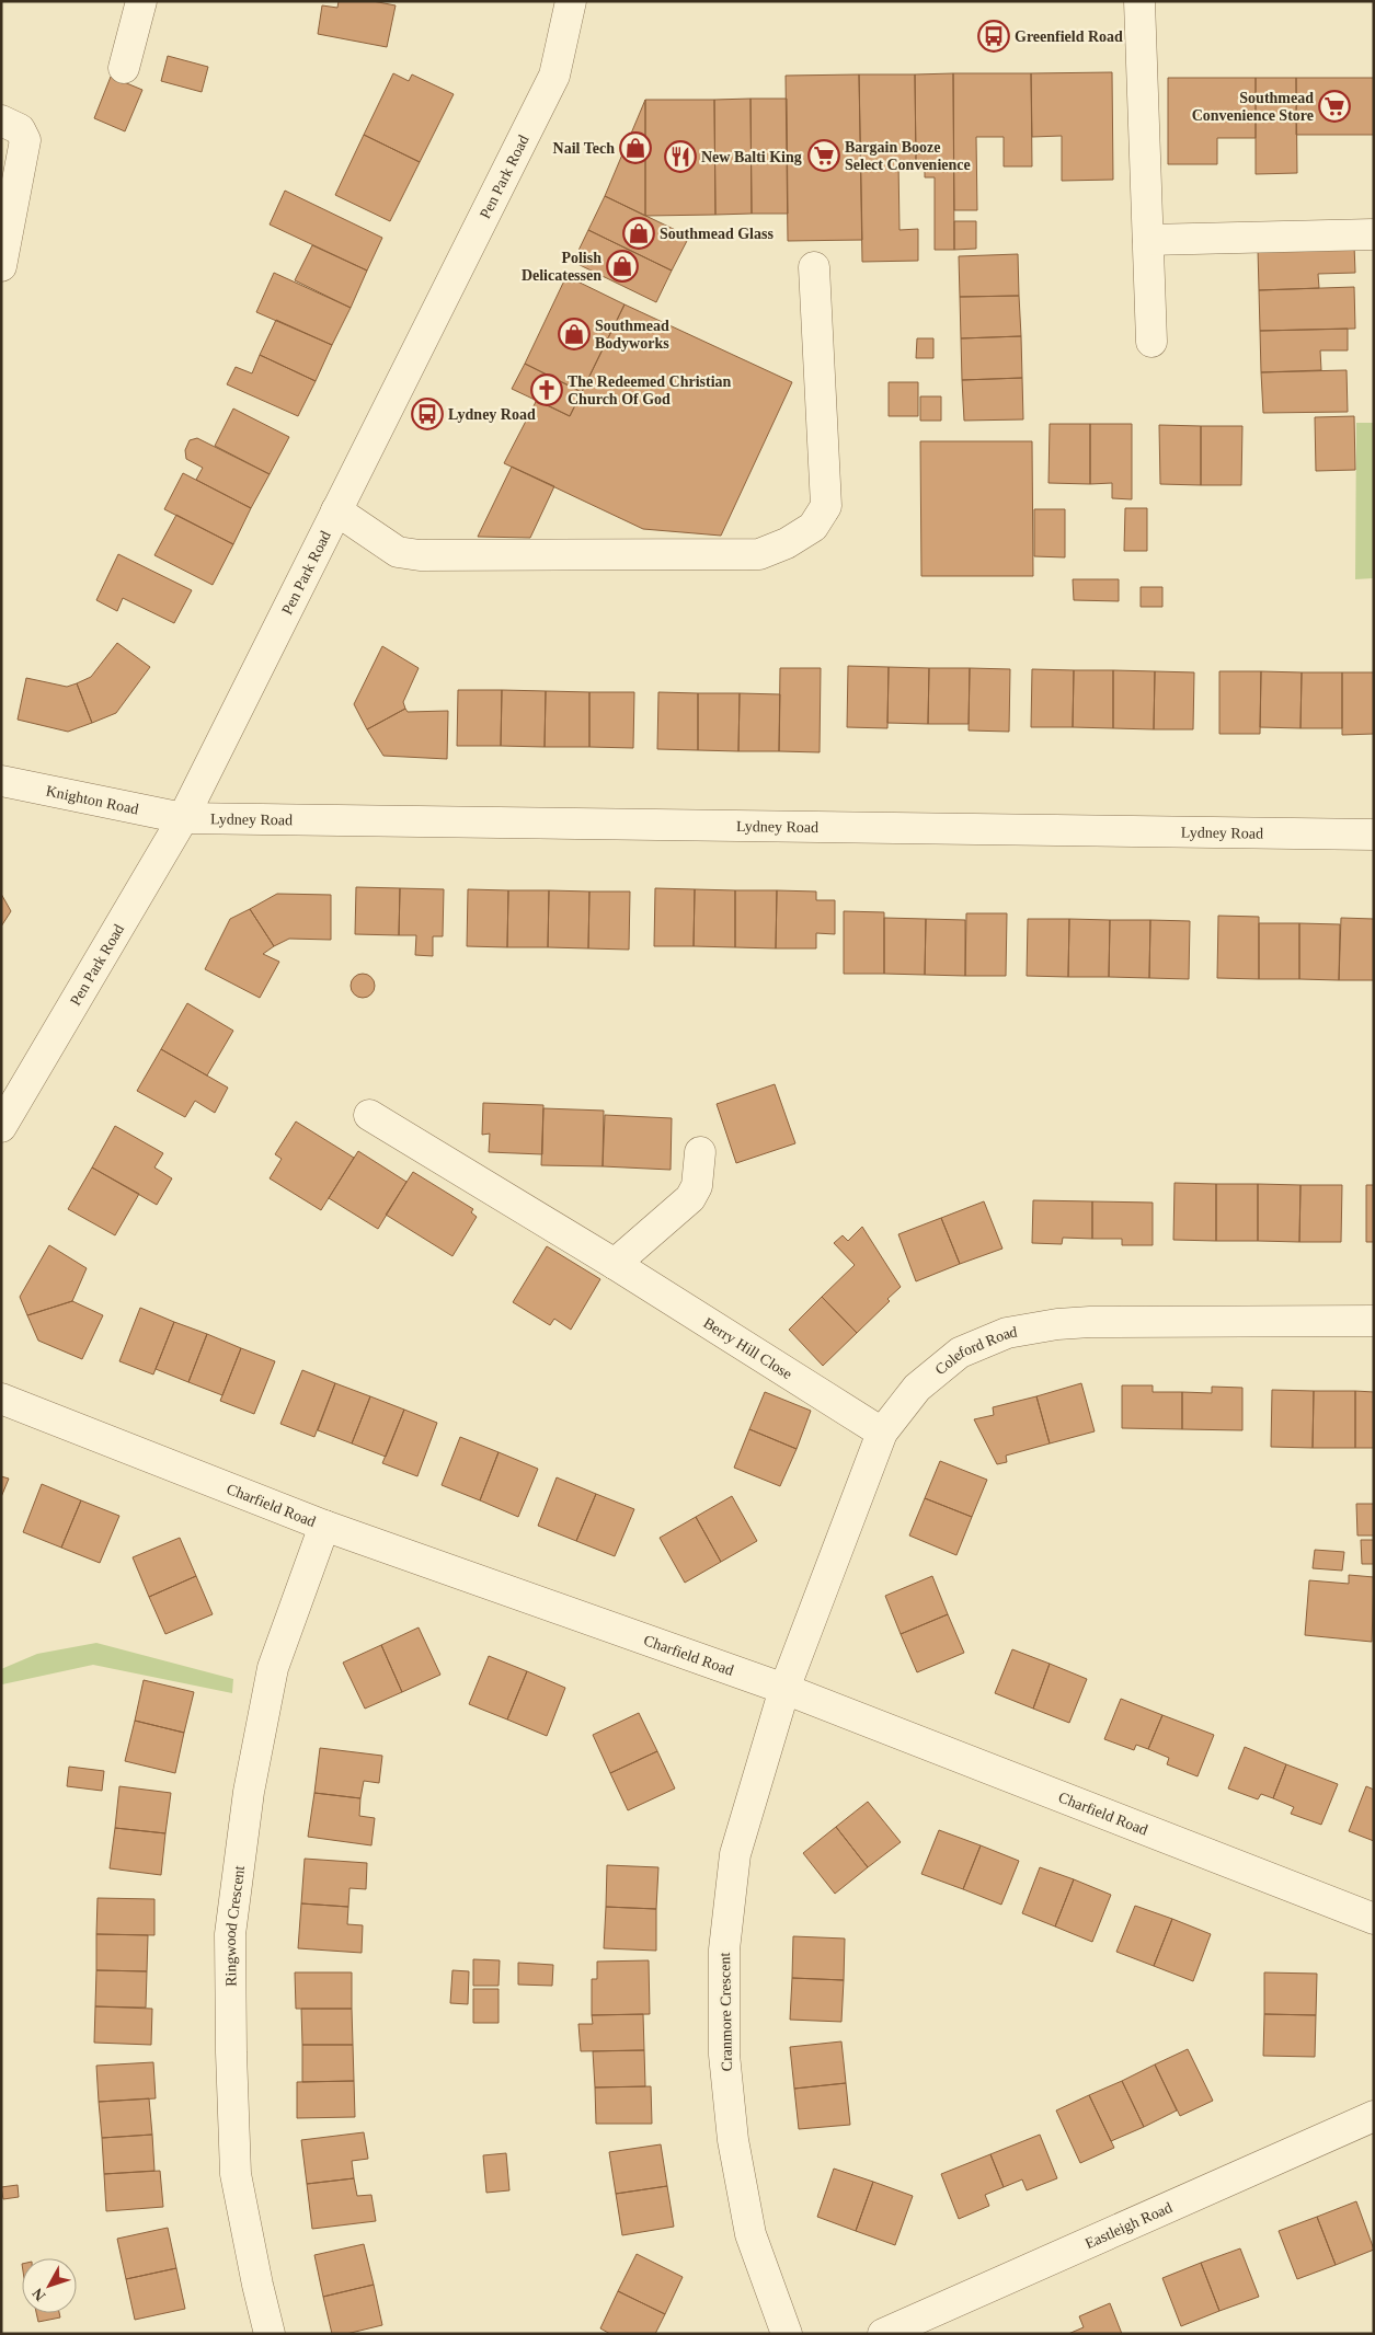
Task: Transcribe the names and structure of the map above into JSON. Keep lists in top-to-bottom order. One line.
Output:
{"streets":{"street":["Pen Park Road","Knighton Road","Lydney Road","Berry Hill Close","Coleford Road","Charfield Road","Ringwood Crescent","Cranmore Crescent","Eastleigh Road"]},"crossings":[["Pen Park Road","Knighton Road"],["Pen Park Road","Lydney Road"],["Knighton Road","Lydney Road"],["Berry Hill Close","Coleford Road"],["Coleford Road","Charfield Road"],["Coleford Road","Cranmore Crescent"],["Charfield Road","Ringwood Crescent"],["Charfield Road","Cranmore Crescent"]],"places":{"bus stop":["Greenfield Road","Lydney Road"],"supermarket":["Southmead Convenience Store","Bargain Booze Select Convenience"],"shop":["Nail Tech","Southmead Glass","Polish Delicatessen","Southmead Bodyworks"],"restaurant":["New Balti King"],"church":["The Redeemed Christian Church Of God"]},"north":"bottom left"}
